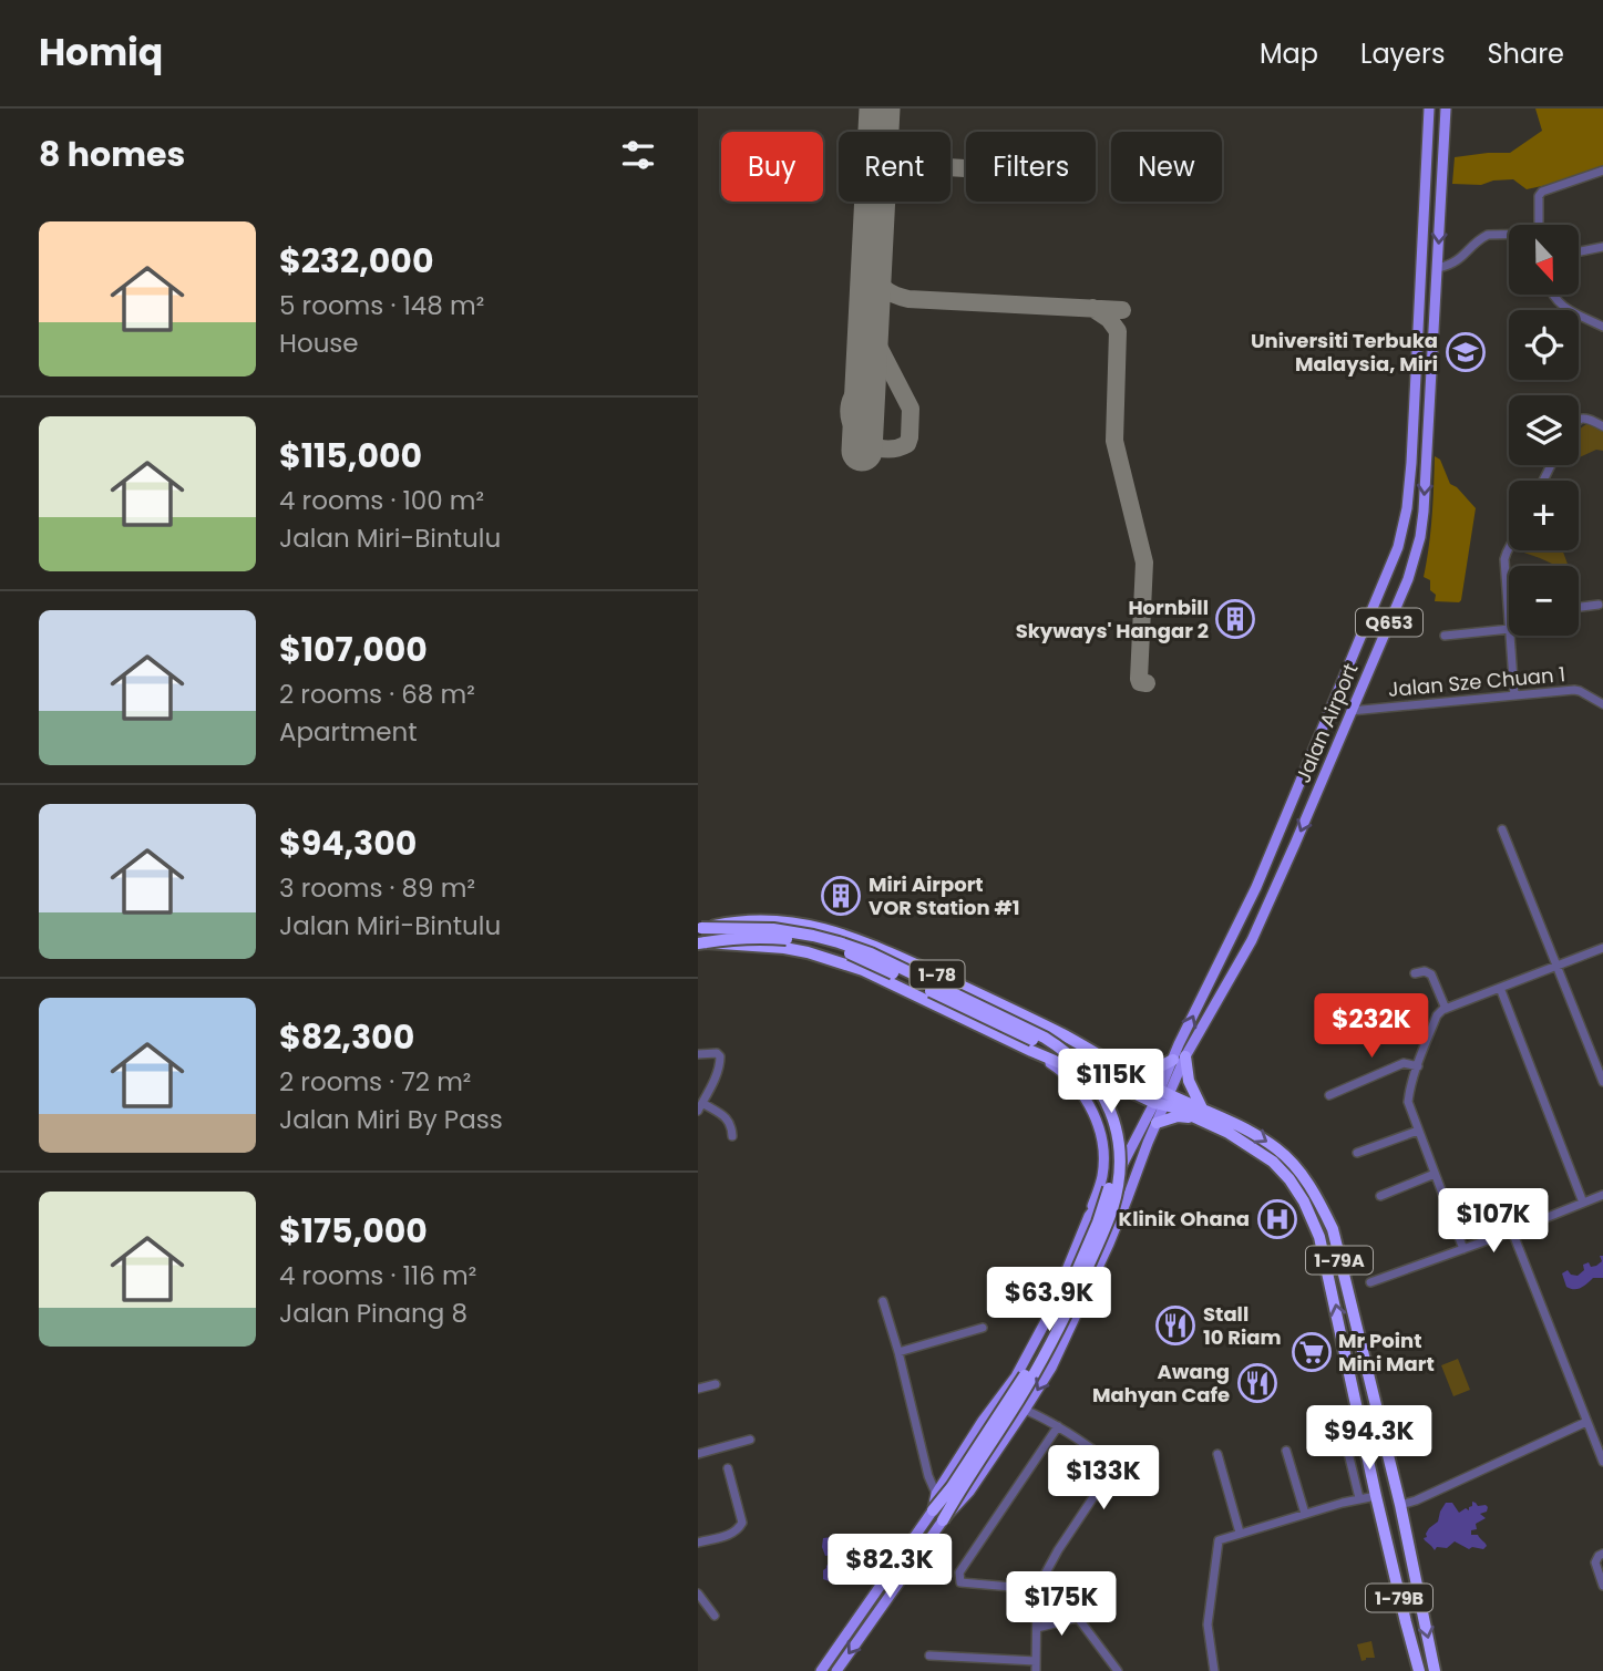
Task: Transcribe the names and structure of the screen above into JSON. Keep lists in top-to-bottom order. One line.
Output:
{"streets":{"highway":["1-78","1-79A","1-79B"],"main road":["Q653","Jalan Airport"],"street":["Jalan Sze Chuan 1"]},"crossings":[["Jalan Sze Chuan 1","Jalan Airport"],["Jalan Airport","1-78"],["Jalan Airport","1-79A"],["1-78","1-79A"],["1-79A","1-79B"]],"places":{"school or university":["Universiti Terbuka Malaysia, Miri"],"building":["Hornbill Skyways' Hangar 2","Miri Airport VOR Station #1"],"hospital":["Klinik Ohana"],"restaurant":["Stall 10 Riam","Awang Mahyan Cafe"],"supermarket":["Mr Point Mini Mart"]},"north":"bottom","page":{"header":"Homiq","nav":["Map","Layers","Share"],"heading":"8 homes","chip":["Buy","Rent","Filters","New"],"list":[{"name":"$232,000","note":"5 rooms · 148 m² · House"},{"name":"$115,000","note":"4 rooms · 100 m² · Jalan Miri-Bintulu"},{"name":"$107,000","note":"2 rooms · 68 m² · Apartment"},{"name":"$94,300","note":"3 rooms · 89 m² · Jalan Miri-Bintulu"},{"name":"$82,300","note":"2 rooms · 72 m² · Jalan Miri By Pass"},{"name":"$175,000","note":"4 rooms · 116 m² · Jalan Pinang 8"}],"map_buttons":["+","−"],"price":["$232K","$115K","$107K","$63.9K","$94.3K","$133K","$82.3K","$175K"]}}
